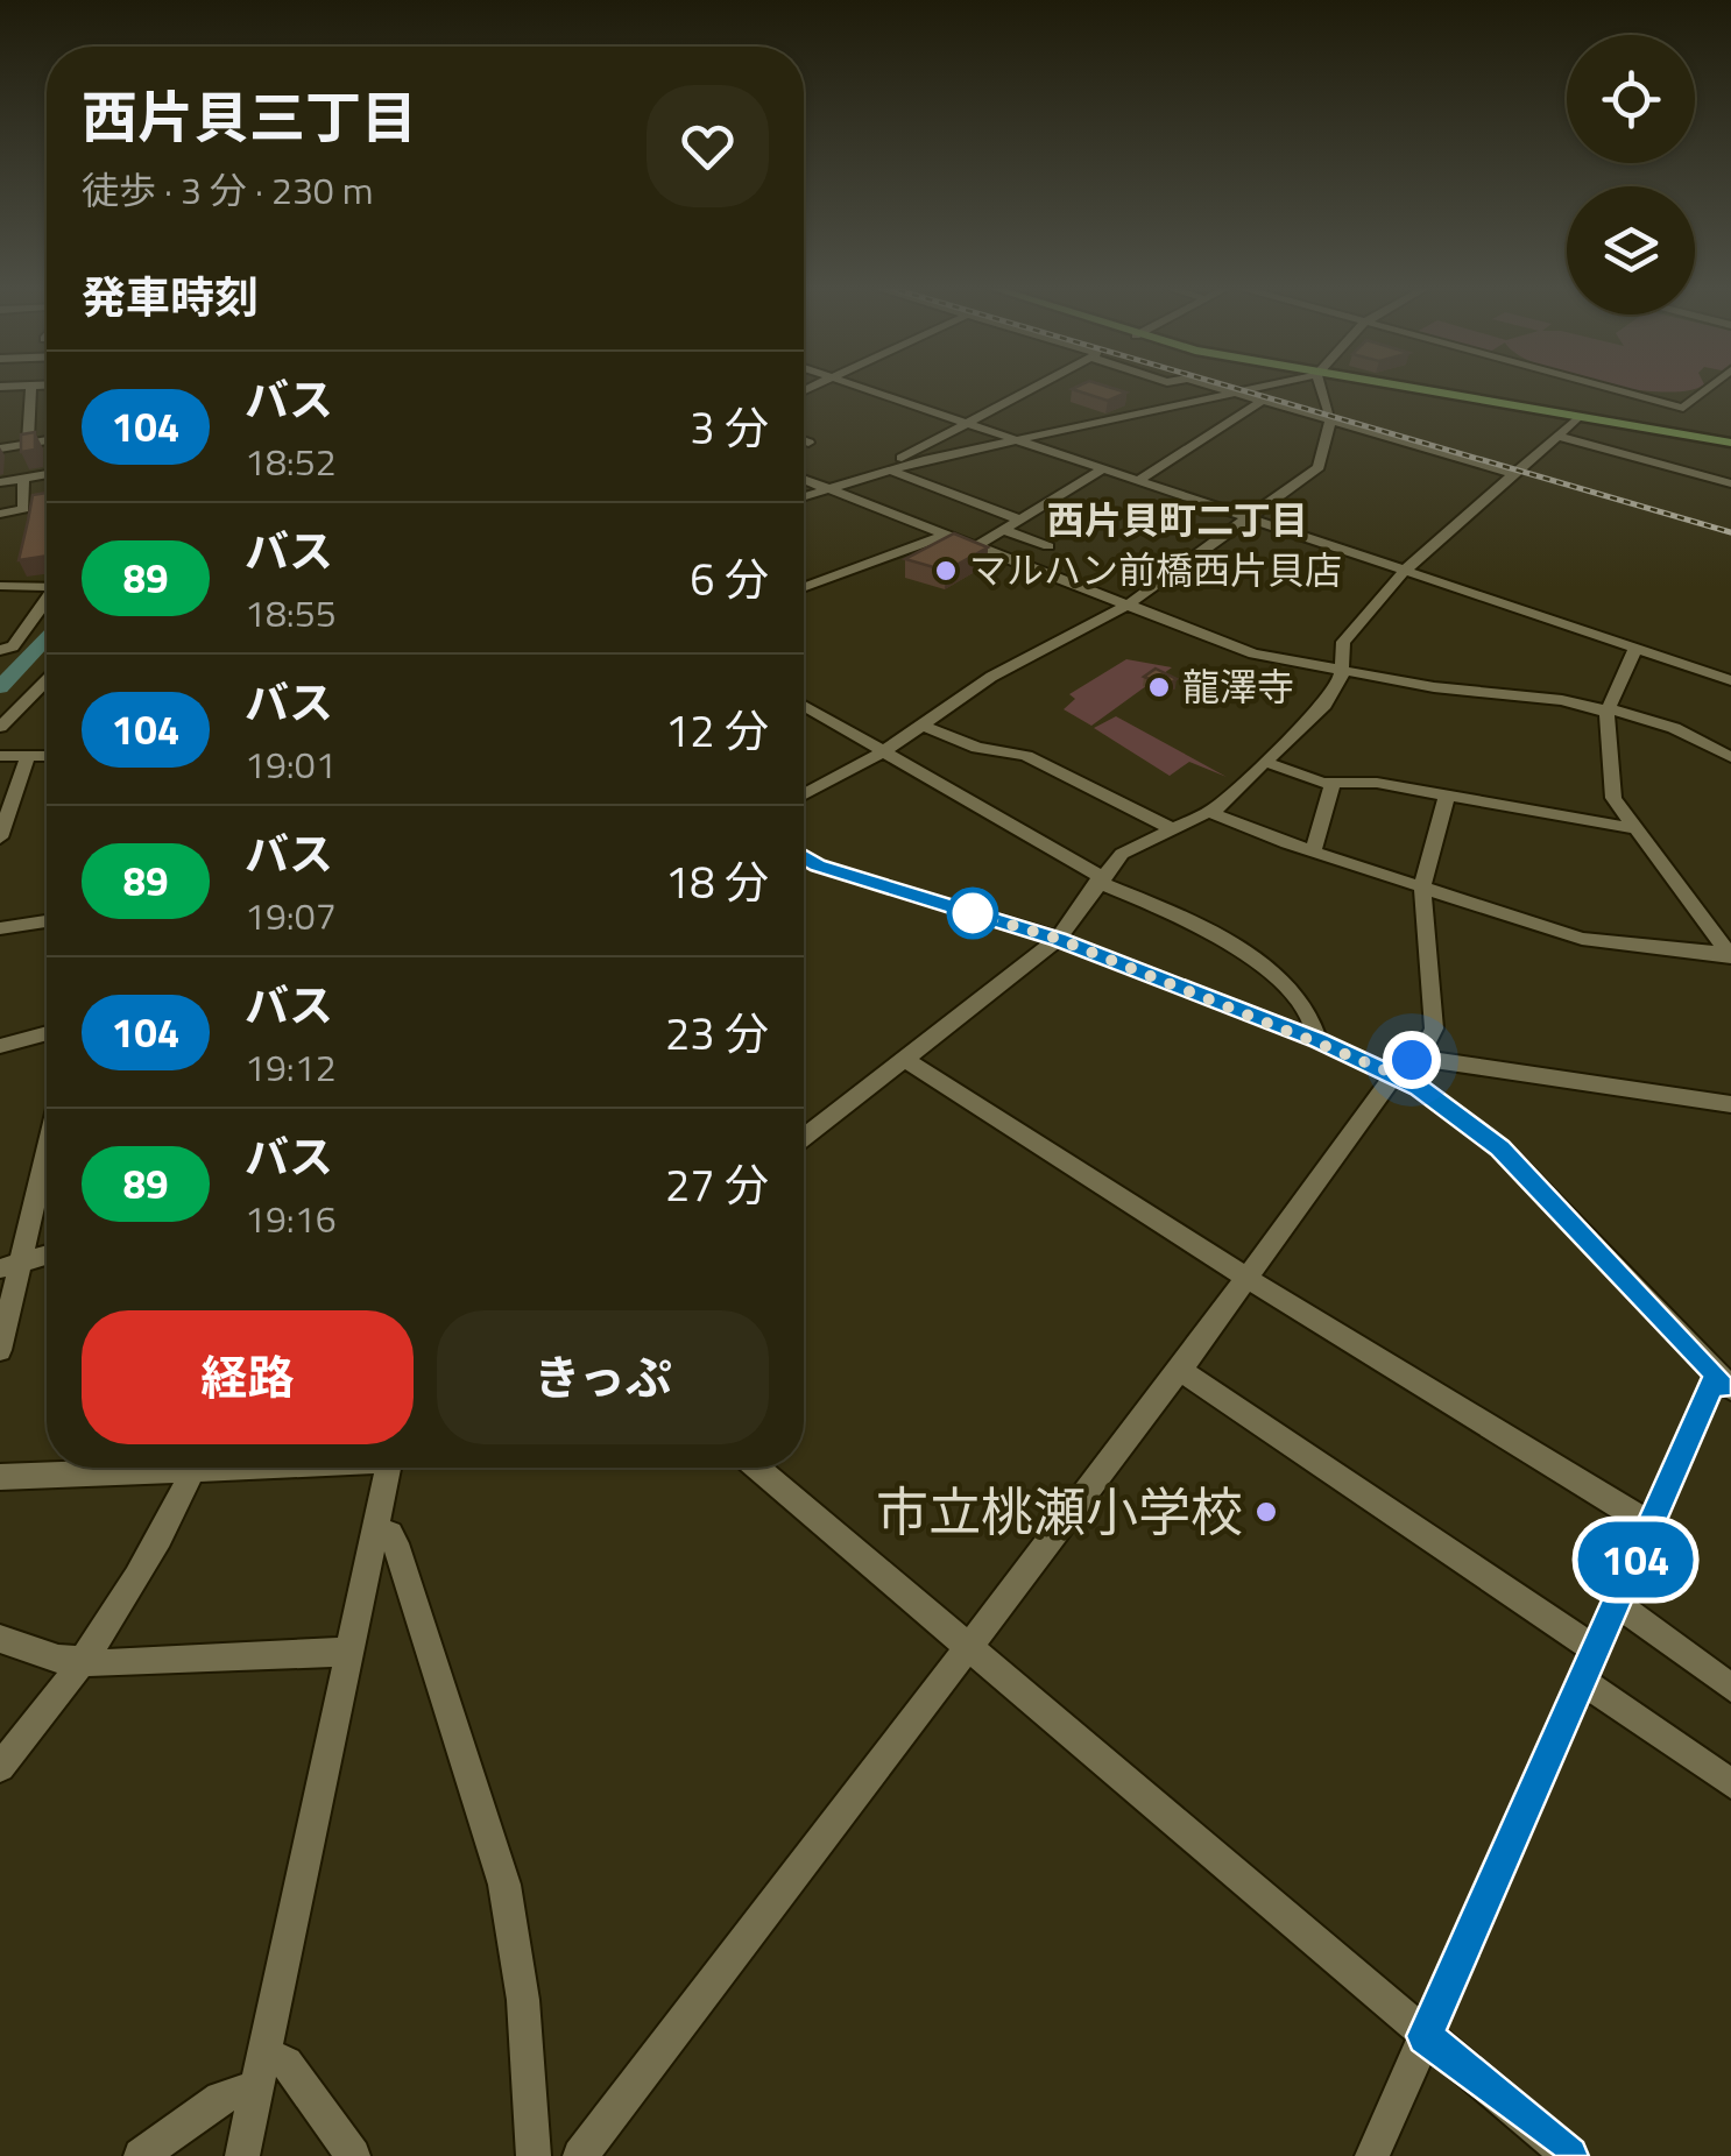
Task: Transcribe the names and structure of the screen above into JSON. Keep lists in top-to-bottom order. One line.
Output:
{"districts":["西片貝町二丁目"],"places":["マルハン前橋西片貝店","龍澤寺","市立桃瀬小学校"],"lines":["bus line 104"],"page":{"on_map":"104","heading":[["西片貝三丁目","徒歩 · 3 分 · 230 m"],"発車時刻"],"list":[{"mark":"104","name":"バス","note":"18:52","value":"3 分"},{"mark":"89","name":"バス","note":"18:55","value":"6 分"},{"mark":"104","name":"バス","note":"19:01","value":"12 分"},{"mark":"89","name":"バス","note":"19:07","value":"18 分"},{"mark":"104","name":"バス","note":"19:12","value":"23 分"},{"mark":"89","name":"バス","note":"19:16","value":"27 分"}],"buttons":["経路","きっぷ"]}}
